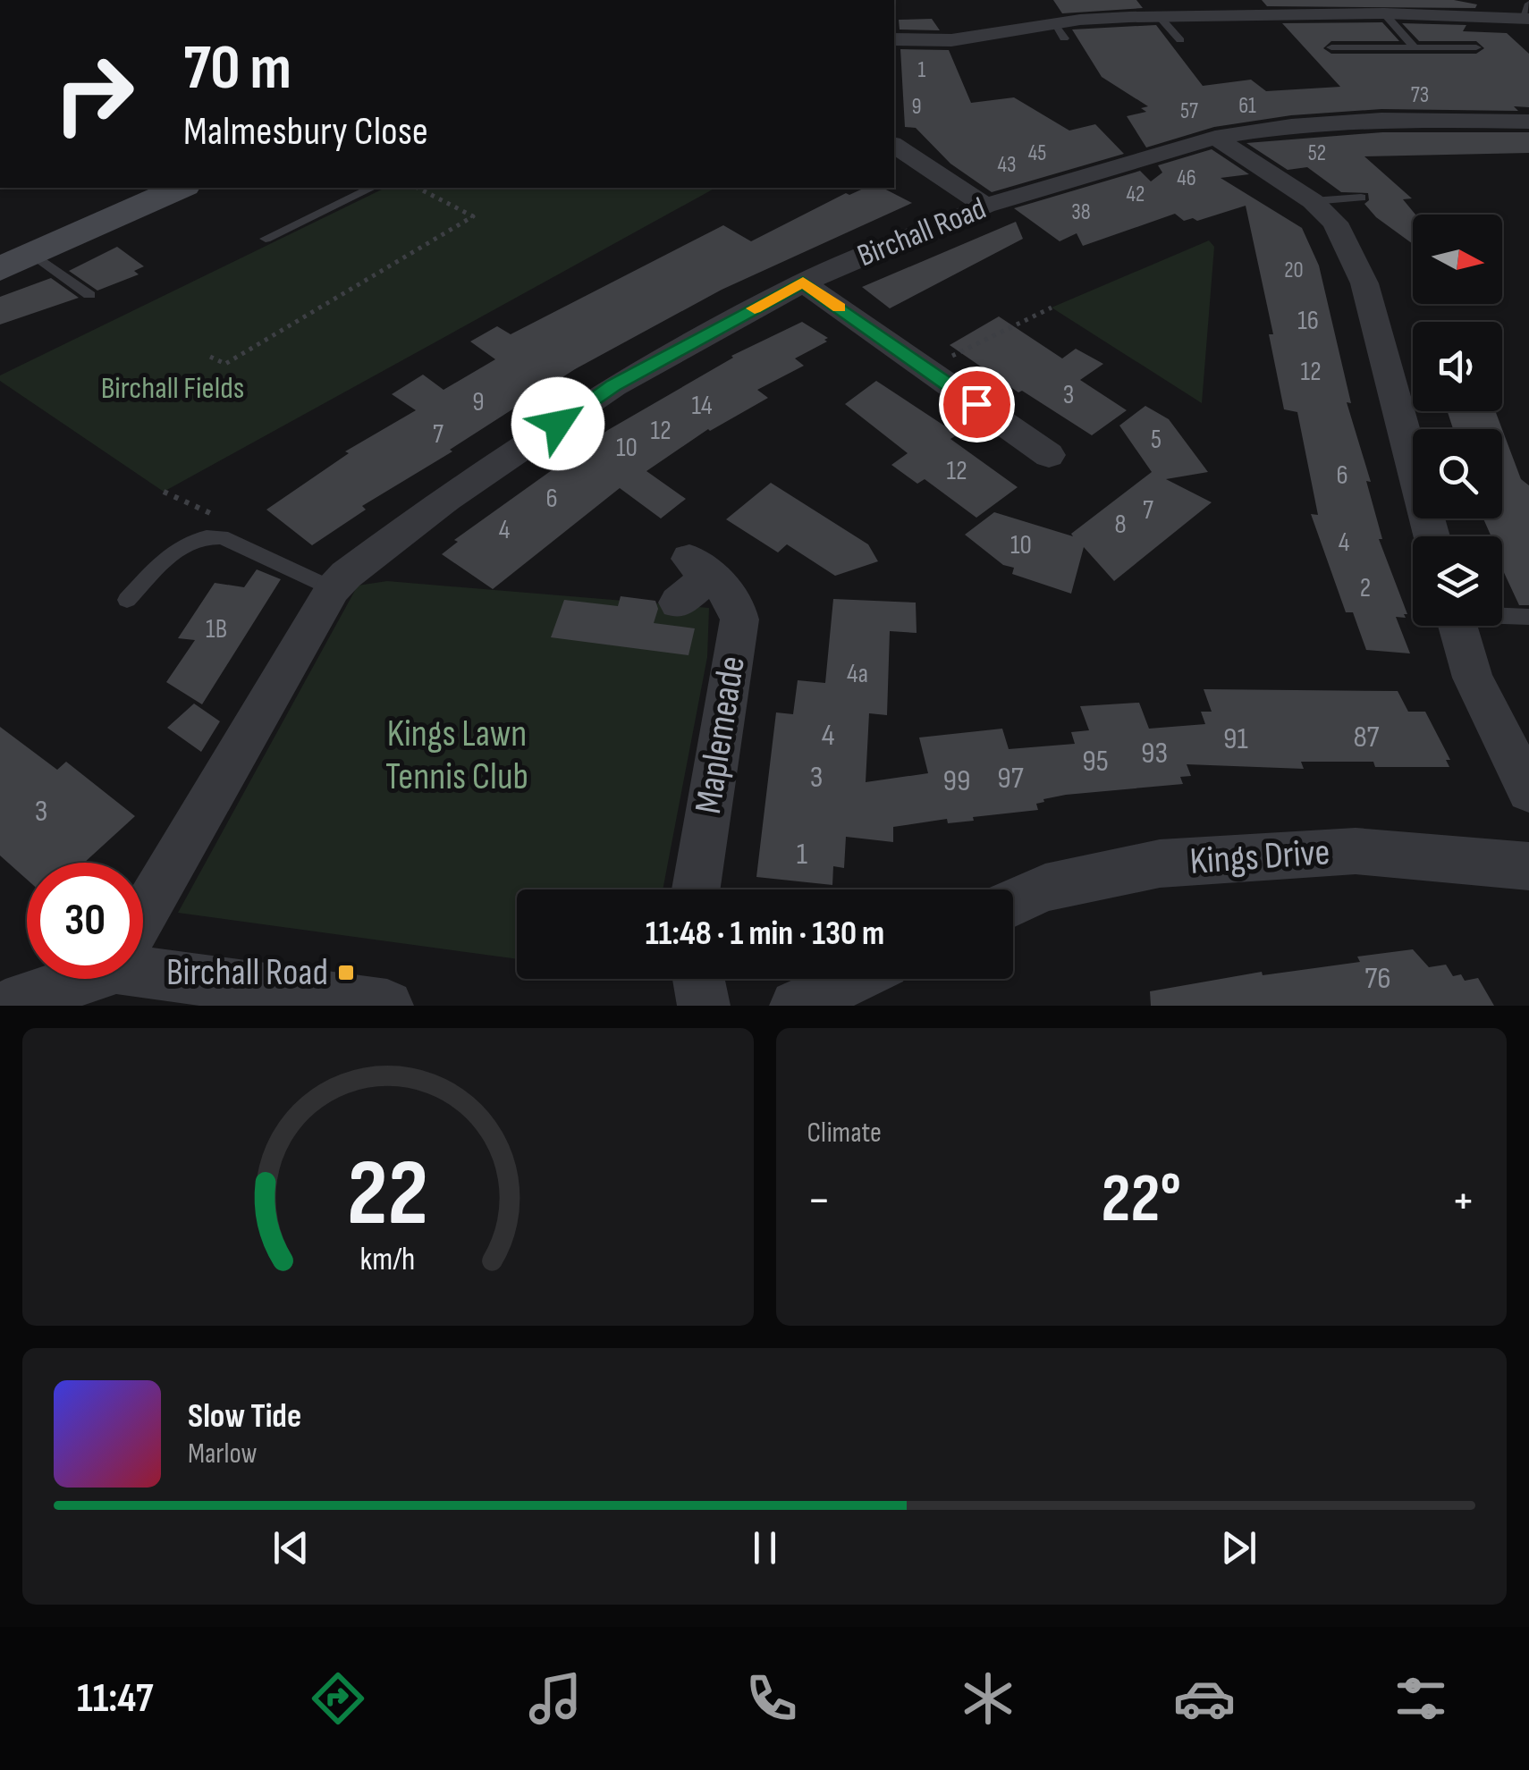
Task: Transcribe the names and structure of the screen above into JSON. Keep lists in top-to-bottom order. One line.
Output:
{"streets":{"street":["Birchall Road","Maplemeade","Kings Drive"]},"parks":["Birchall Fields","Kings Lawn Tennis Club"],"places":{"transit":["Birchall Road"]},"house_numbers":["1","73","61","9","57","45","52","43","46","42","38","20","16","12","3","9","14","12","7","5","10","12","6","6","7","8","4","4","10","2","1B","4a","4","87","91","93","95","3","97","99","3","1","76"],"north":"right","page":{"turn":["70 m","Malmesbury Close"],"limit":"30","trip":"11:48 · 1 min · 130 m","tile":"Climate","heat":["−","22°","+"],"song":["Slow Tide","Marlow"],"tabs":"11:47","gauge":["22","km/h"]}}
